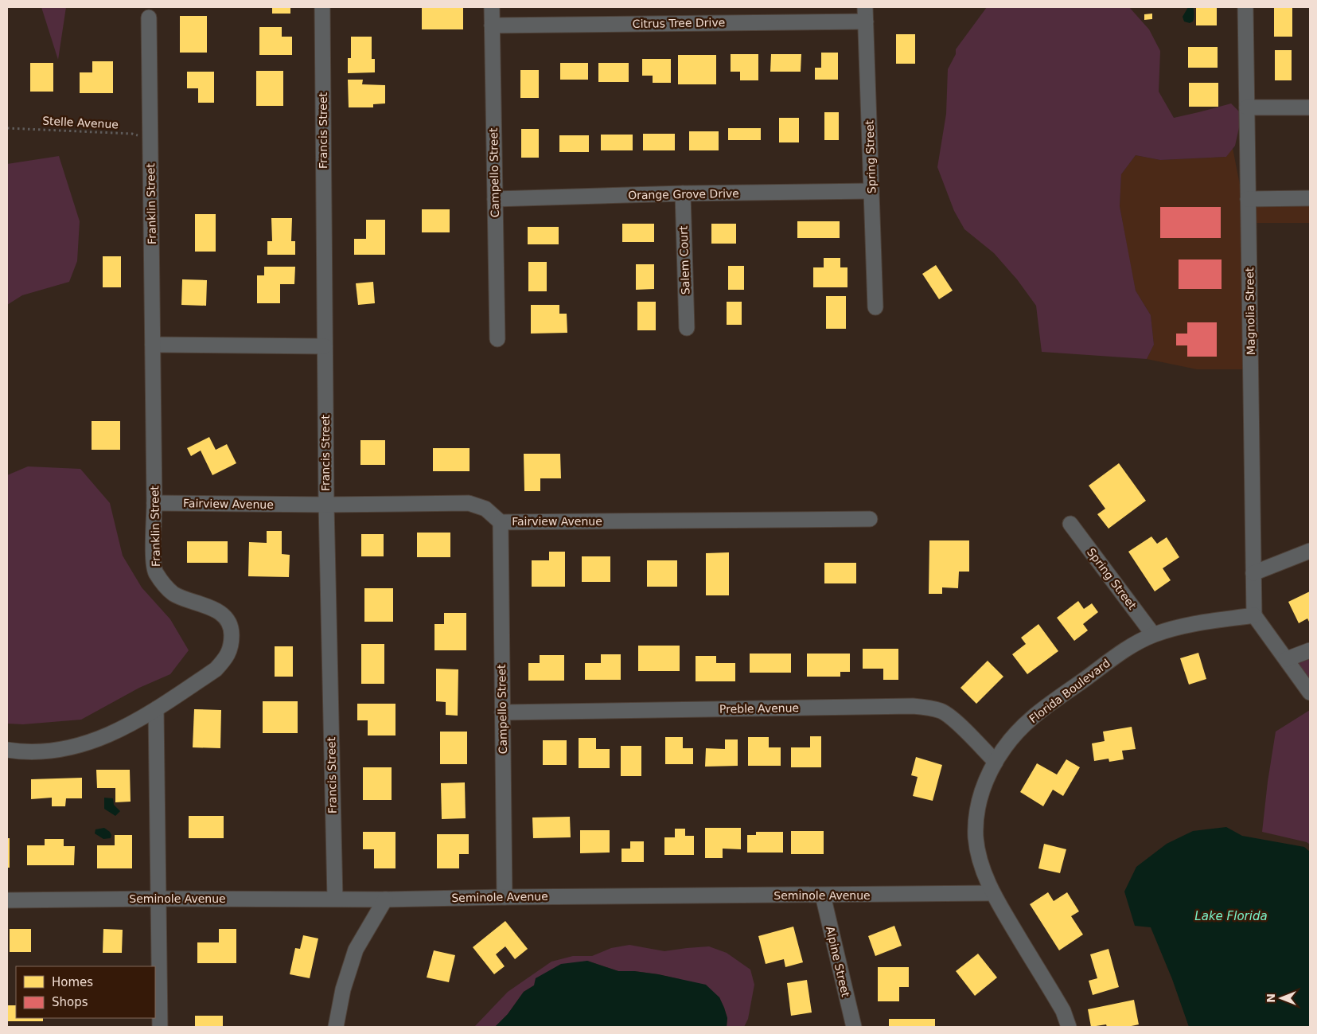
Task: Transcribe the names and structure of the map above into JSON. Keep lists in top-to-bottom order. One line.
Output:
{"streets":{"street":["Citrus Tree Drive","Francis Street","Spring Street","Campello Street","Orange Grove Drive","Franklin Street","Salem Court","Magnolia Street","Fairview Avenue","Florida Boulevard","Preble Avenue","Seminole Avenue","Alpine Street"],"path":["Stelle Avenue"]},"crossings":[["Citrus Tree Drive","Spring Street"],["Citrus Tree Drive","Campello Street"],["Stelle Avenue","Franklin Street"],["Francis Street","Fairview Avenue"],["Francis Street","Seminole Avenue"],["Spring Street","Orange Grove Drive"],["Spring Street","Florida Boulevard"],["Campello Street","Orange Grove Drive"],["Campello Street","Fairview Avenue"],["Campello Street","Preble Avenue"],["Campello Street","Seminole Avenue"],["Orange Grove Drive","Salem Court"],["Franklin Street","Fairview Avenue"],["Magnolia Street","Florida Boulevard"],["Florida Boulevard","Preble Avenue"],["Florida Boulevard","Seminole Avenue"],["Seminole Avenue","Alpine Street"]],"water":["Lake Florida"],"legend":["Homes","Shops"],"north":"left"}
